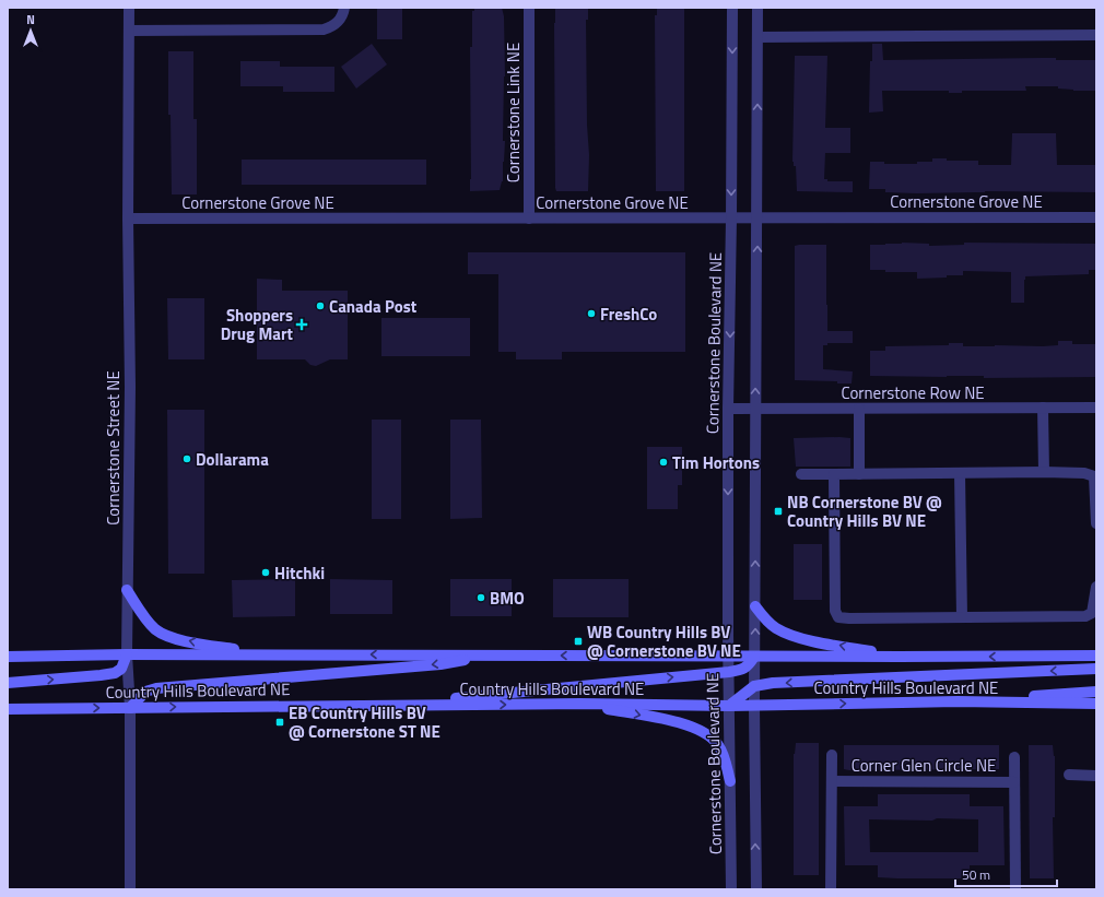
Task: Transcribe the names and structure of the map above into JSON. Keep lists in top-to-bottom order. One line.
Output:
{"streets":{"main road":["Country Hills Boulevard NE"],"street":["Cornerstone Link NE","Cornerstone Grove NE","Cornerstone Boulevard NE","Cornerstone Row NE","Cornerstone Street NE","Corner Glen Circle NE"]},"crossings":[["Cornerstone Link NE","Cornerstone Grove NE"],["Cornerstone Grove NE","Cornerstone Boulevard NE"],["Cornerstone Grove NE","Cornerstone Street NE"],["Cornerstone Boulevard NE","Cornerstone Row NE"],["Cornerstone Boulevard NE","Country Hills Boulevard NE"],["Cornerstone Street NE","Country Hills Boulevard NE"]],"places":{"other":["Canada Post","FreshCo","Dollarama","Tim Hortons","Hitchki","BMO"],"health":["Shoppers Drug Mart"],"transit":["NB Cornerstone BV @ Country Hills BV NE","WB Country Hills BV @ Cornerstone BV NE","EB Country Hills BV @ Cornerstone ST NE"]},"scale_bar":"50 m","north":"top"}
